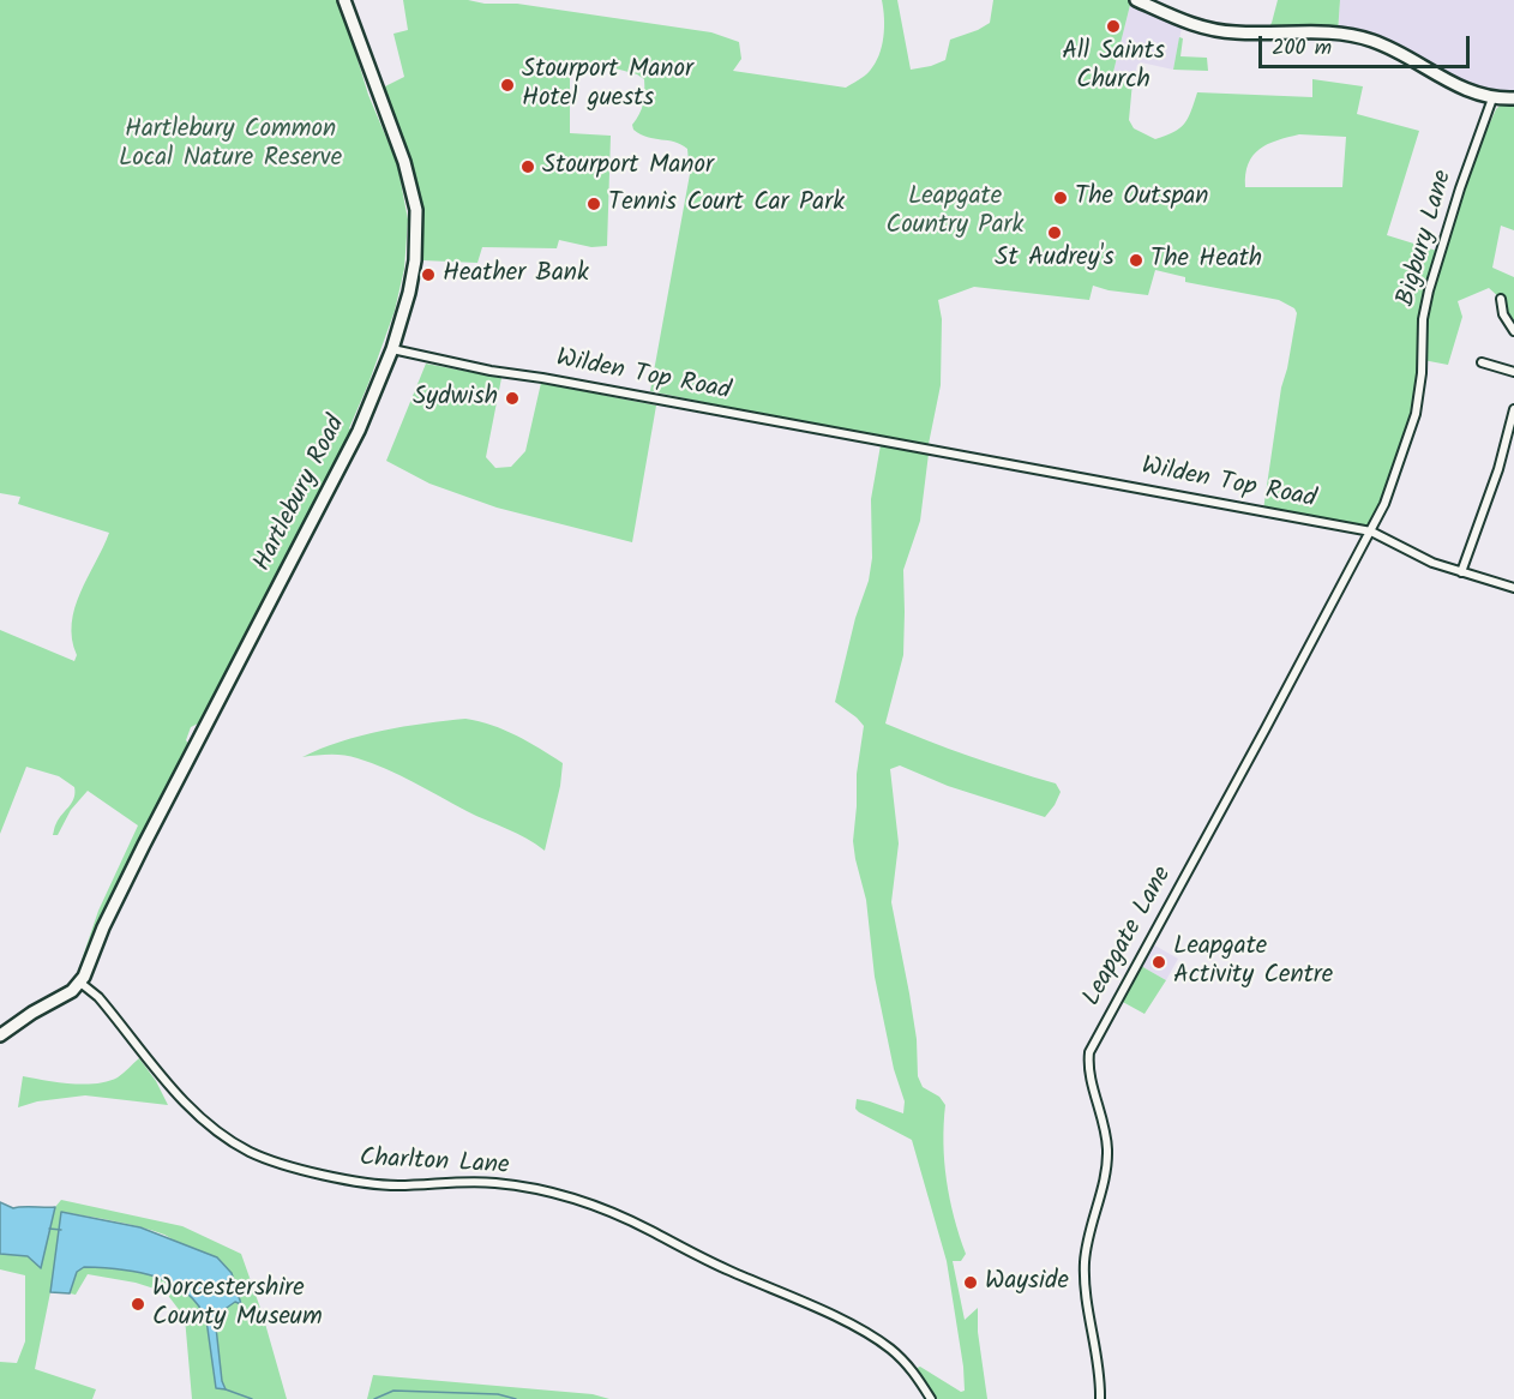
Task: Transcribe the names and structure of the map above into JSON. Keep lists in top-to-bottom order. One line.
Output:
{"streets":{"main road":["Hartlebury Road"],"street":["Bigbury Lane","Wilden Top Road","Leapgate Lane","Charlton Lane"]},"crossings":[["Bigbury Lane","Wilden Top Road"],["Bigbury Lane","Leapgate Lane"],["Wilden Top Road","Hartlebury Road"],["Wilden Top Road","Leapgate Lane"],["Hartlebury Road","Charlton Lane"]],"parks":["Hartlebury Common Local Nature Reserve","Leapgate Country Park"],"places":["All Saints Church","Stourport Manor Hotel guests","Stourport Manor","The Outspan","Tennis Court Car Park","St Audrey's","The Heath","Heather Bank","Sydwish","Leapgate Activity Centre","Wayside","Worcestershire County Museum"],"scale_bar":"200 m"}
